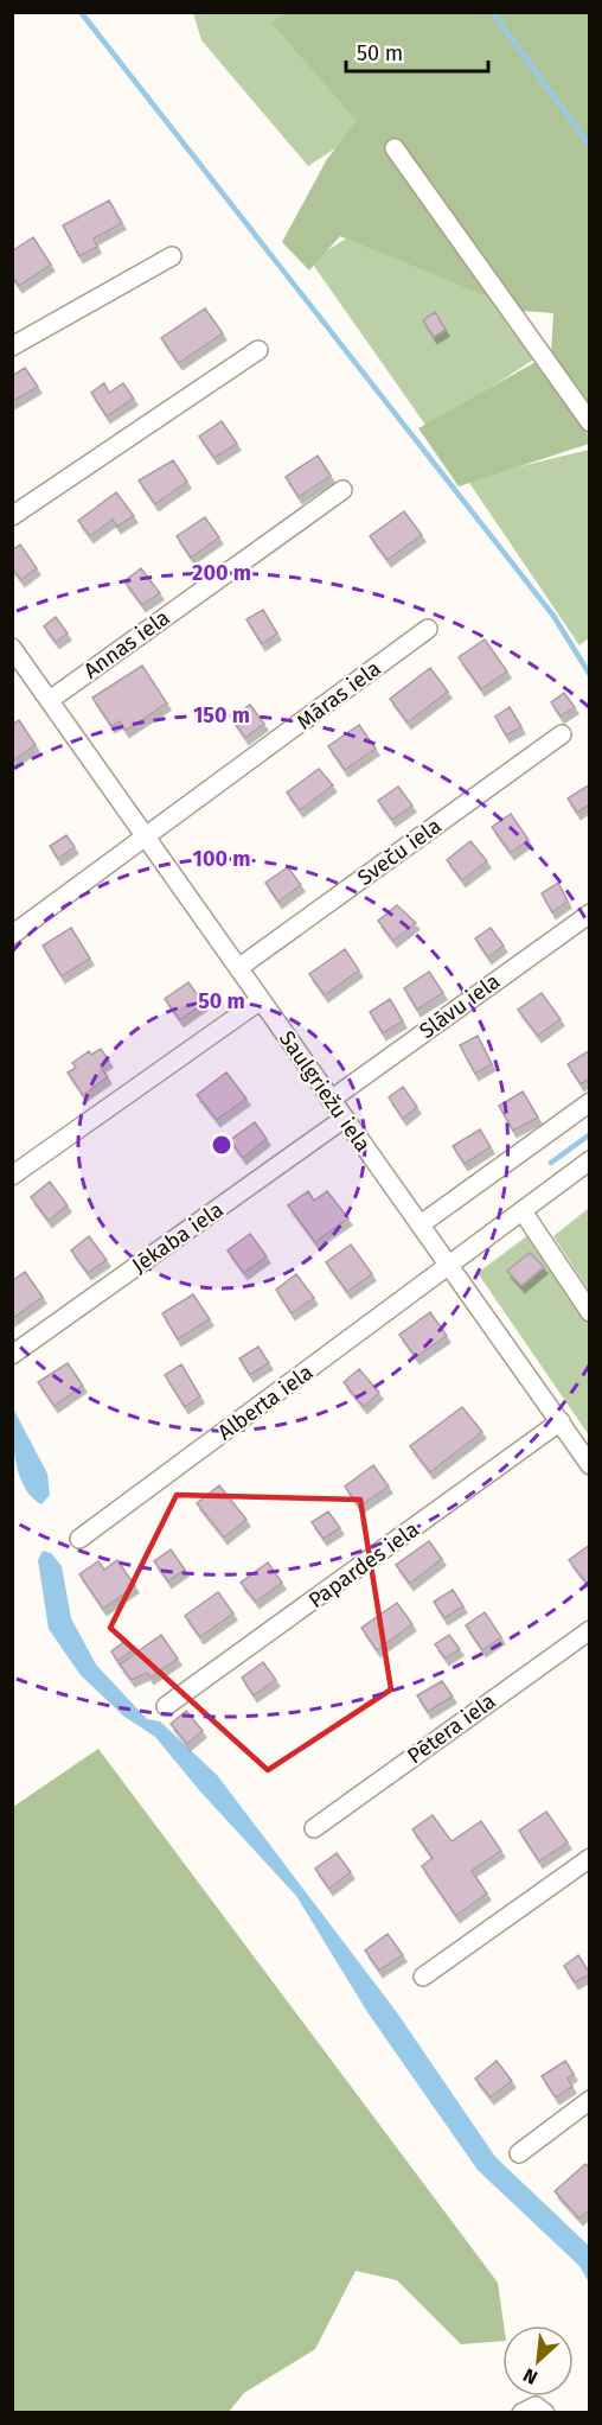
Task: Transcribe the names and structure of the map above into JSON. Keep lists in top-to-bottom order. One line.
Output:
{"streets":{"street":["Annas iela","Māras iela","Sveču iela","Slāvu iela","Saulgriežu iela","Jēkaba iela","Alberta iela","Papardes iela","Pētera iela"]},"crossings":[["Annas iela","Saulgriežu iela"],["Māras iela","Saulgriežu iela"],["Sveču iela","Saulgriežu iela"],["Slāvu iela","Saulgriežu iela"],["Saulgriežu iela","Jēkaba iela"],["Saulgriežu iela","Alberta iela"],["Saulgriežu iela","Papardes iela"]],"scale_bar":"50 m","north":"bottom left","rings":["200 m","150 m","100 m","50 m"]}
